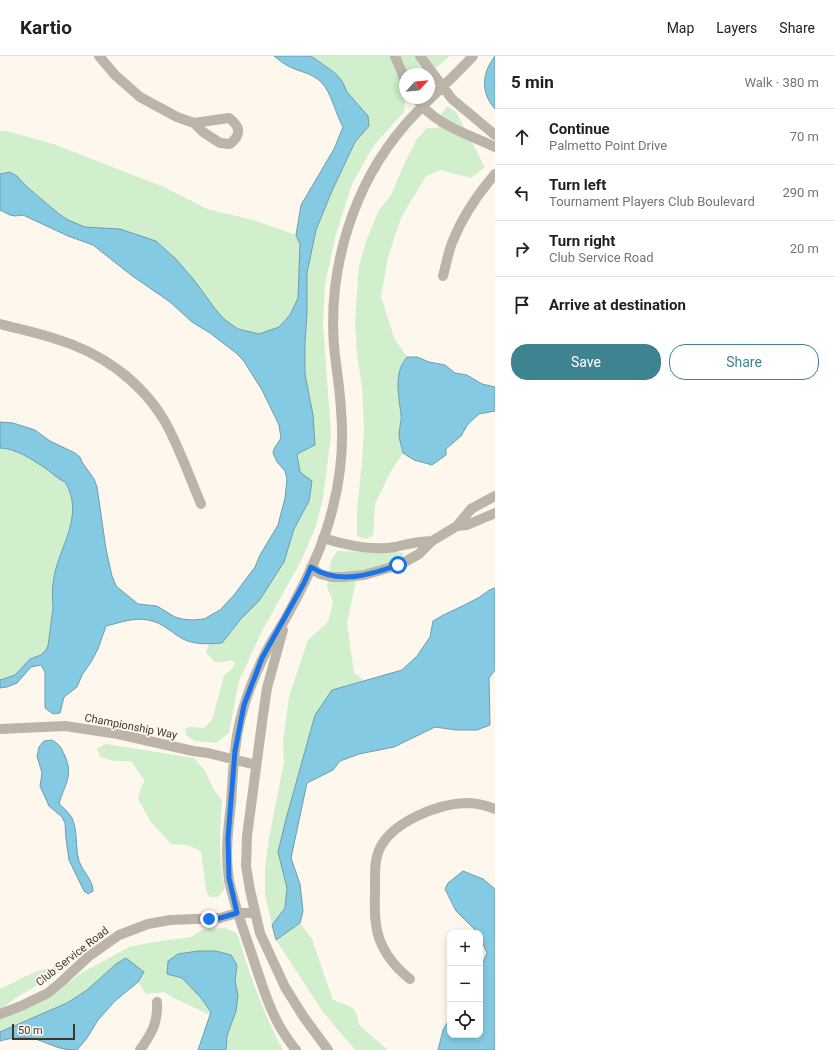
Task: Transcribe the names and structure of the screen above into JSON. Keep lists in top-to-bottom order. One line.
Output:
{"streets":{"street":["Championship Way","Club Service Road"]},"scale_bar":"50 m","north":"top right","page":{"header":"Kartio","nav":["Map","Layers","Share"],"heading":["5 min","Walk · 380 m"],"list":[["Continue","Palmetto Point Drive","70 m"],["Turn left","Tournament Players Club Boulevard","290 m"],["Turn right","Club Service Road","20 m"],"Arrive at destination"],"buttons":["Save","Share"],"map_buttons":["+","−"],"scale":"50 m"}}
